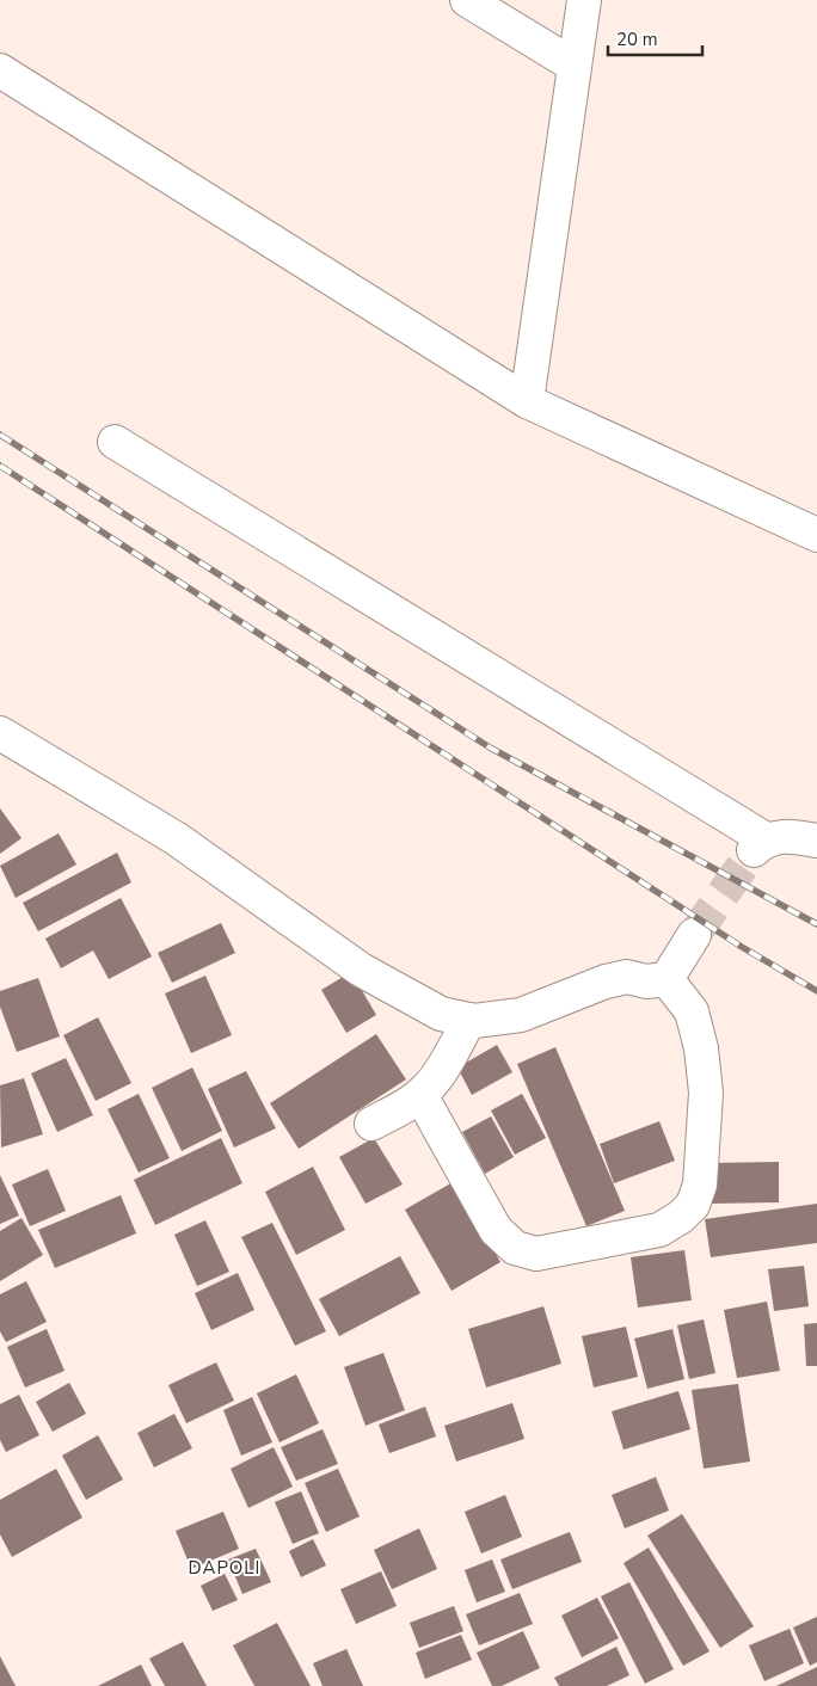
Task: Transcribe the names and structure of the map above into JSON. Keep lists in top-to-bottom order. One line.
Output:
{"districts":["DAPOLI"],"scale_bar":"20 m"}
